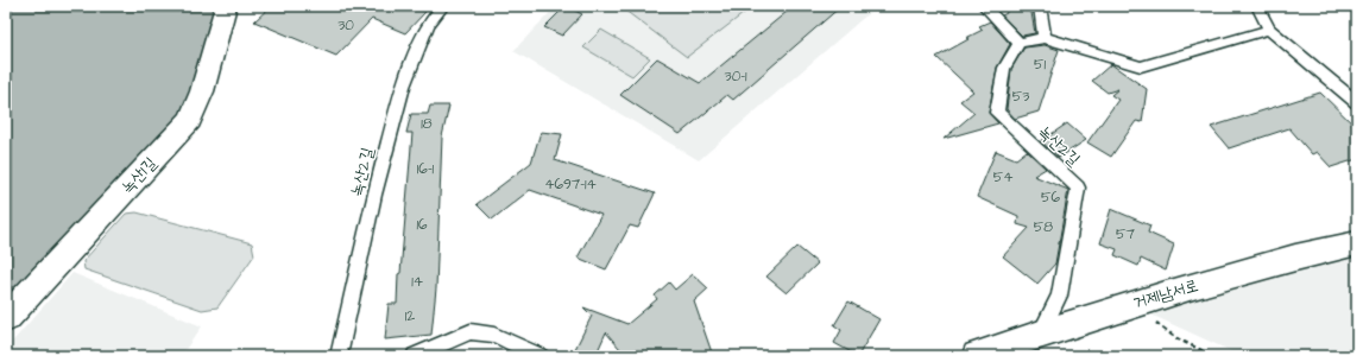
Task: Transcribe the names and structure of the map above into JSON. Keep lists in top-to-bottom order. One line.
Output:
{"streets":{"main road":["녹산1길","거제남서로"],"lane":["녹산2길"]},"crossings":[["녹산2길","거제남서로"]],"house_numbers":["30","51","30-1","53","18","16-1","54","4697-14","56","16","58","57","14","12"]}
